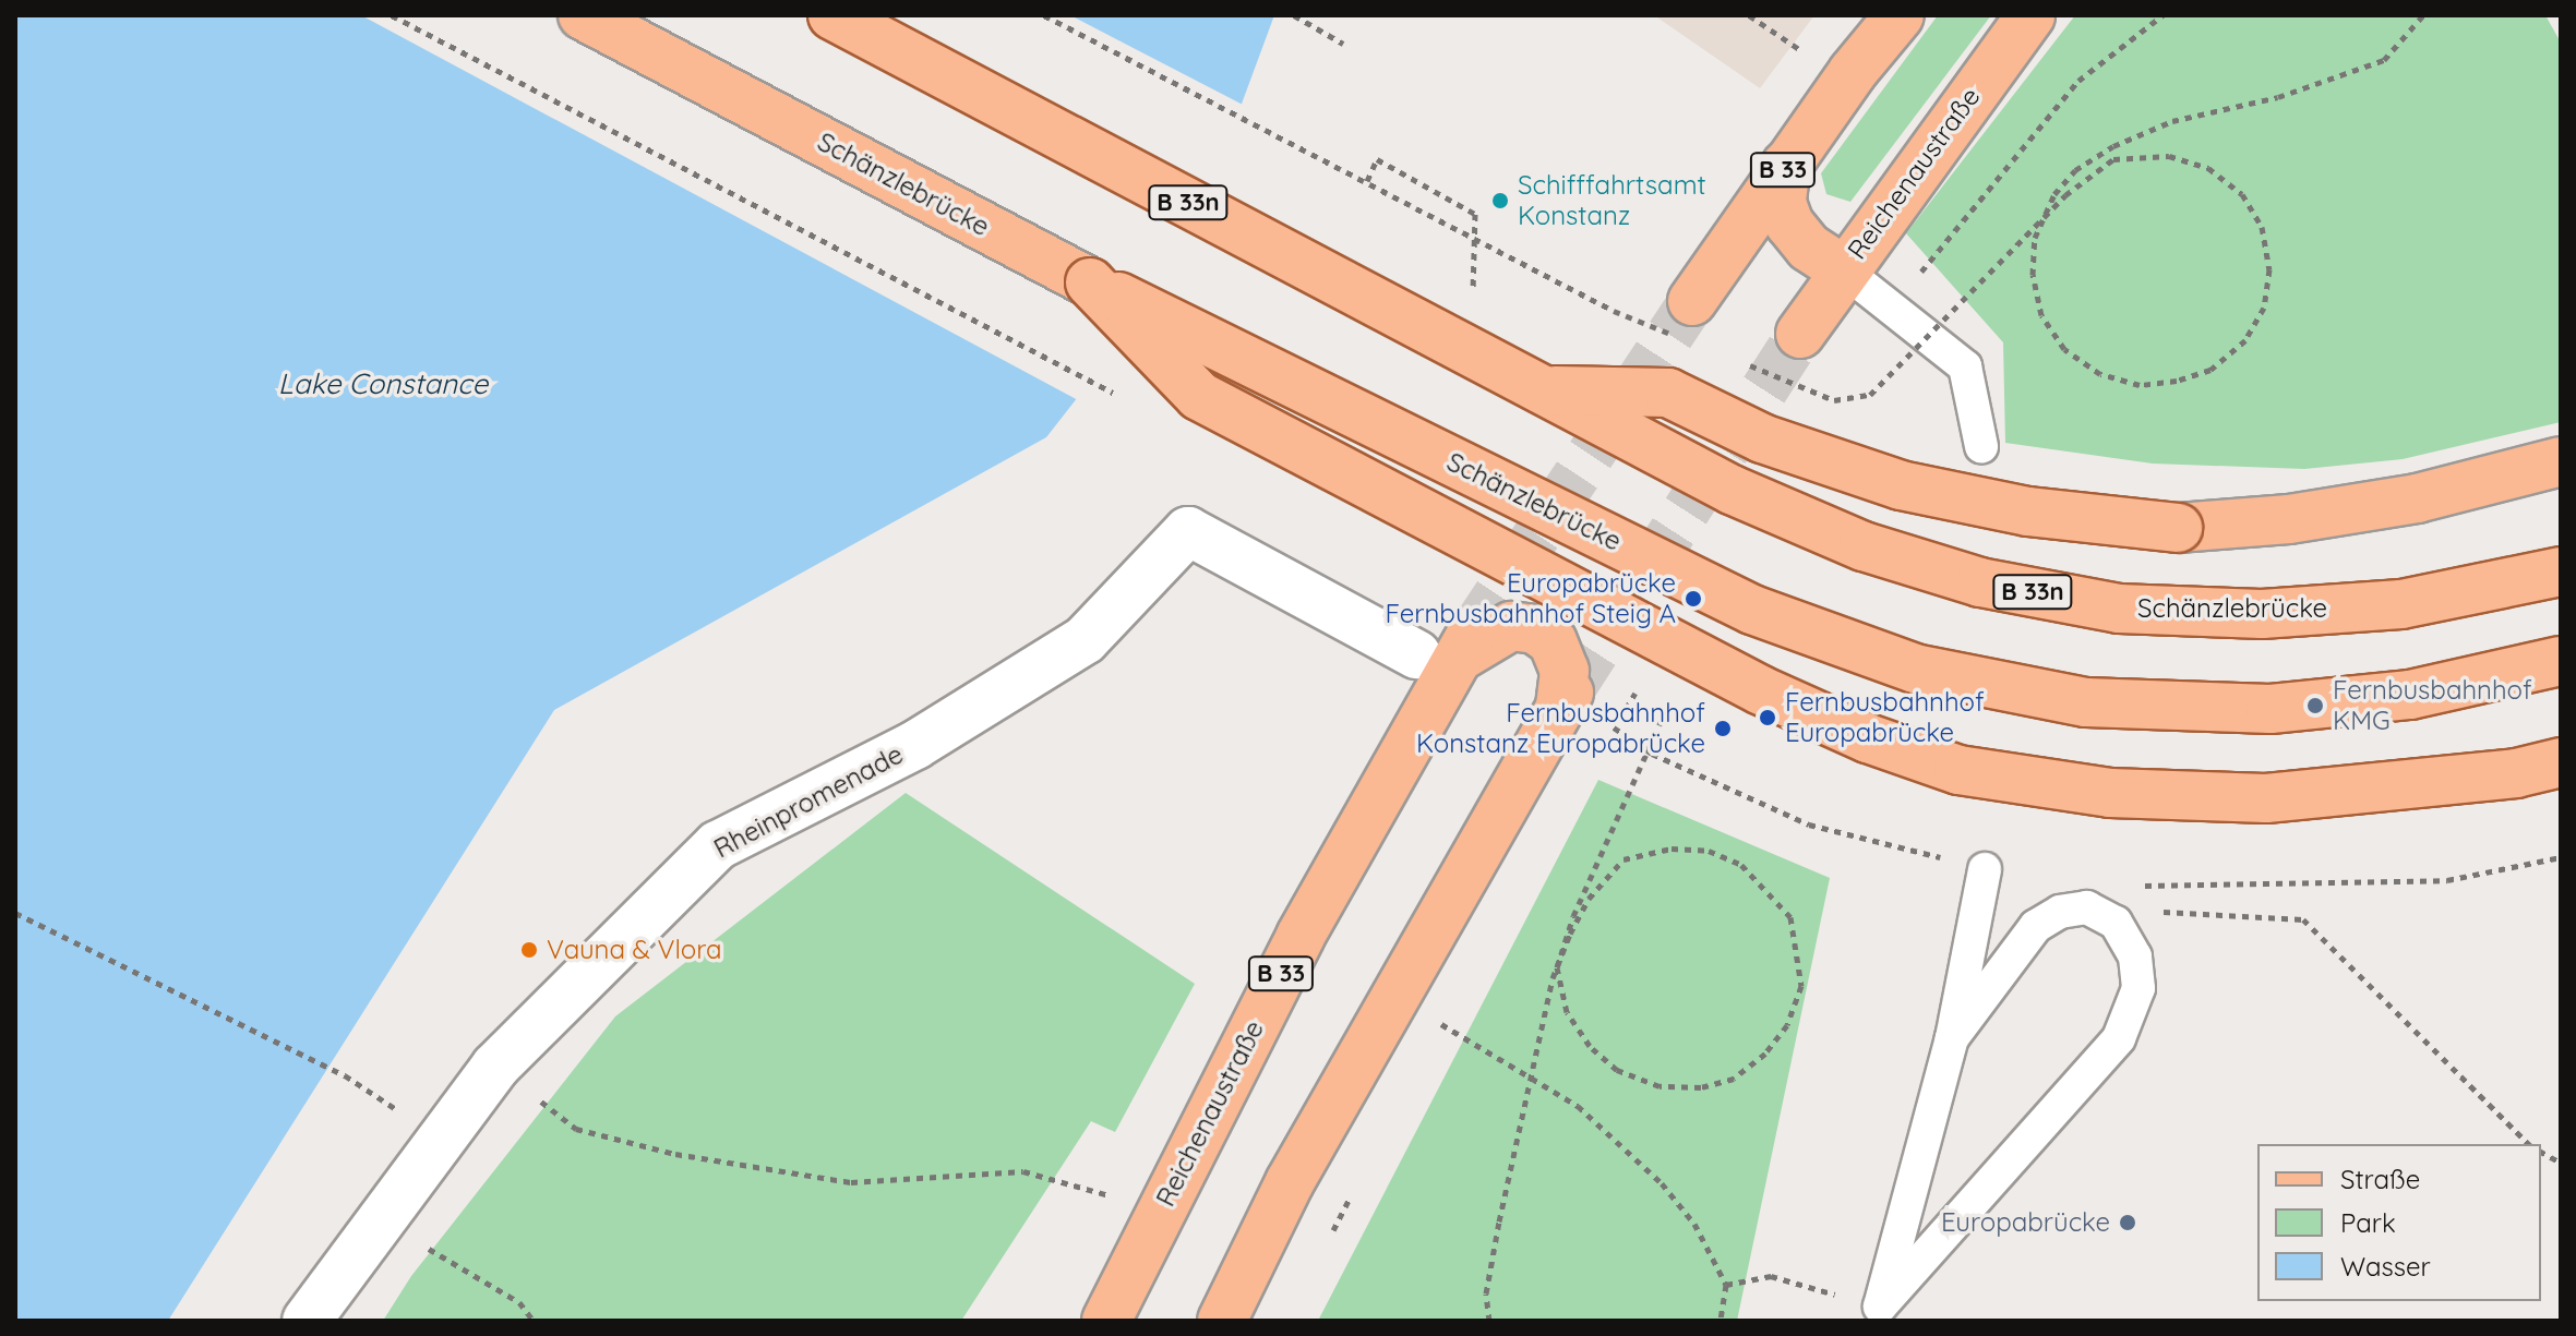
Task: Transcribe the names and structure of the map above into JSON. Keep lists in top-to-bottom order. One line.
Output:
{"streets":{"main road":["B 33","Reichenaustraße","Schänzlebrücke","B 33n"],"street":["Rheinpromenade"]},"crossings":[["Reichenaustraße","Rheinpromenade"],["Schänzlebrücke","B 33n"]],"water":["Lake Constance"],"places":["Schifffahrtsamt Konstanz","Europabrücke Fernbusbahnhof Steig A","Fernbusbahnhof KMG","Fernbusbahnhof Europabrücke","Fernbusbahnhof Konstanz Europabrücke","Vauna & Vlora","Europabrücke"],"legend":["Straße","Park","Wasser"]}
